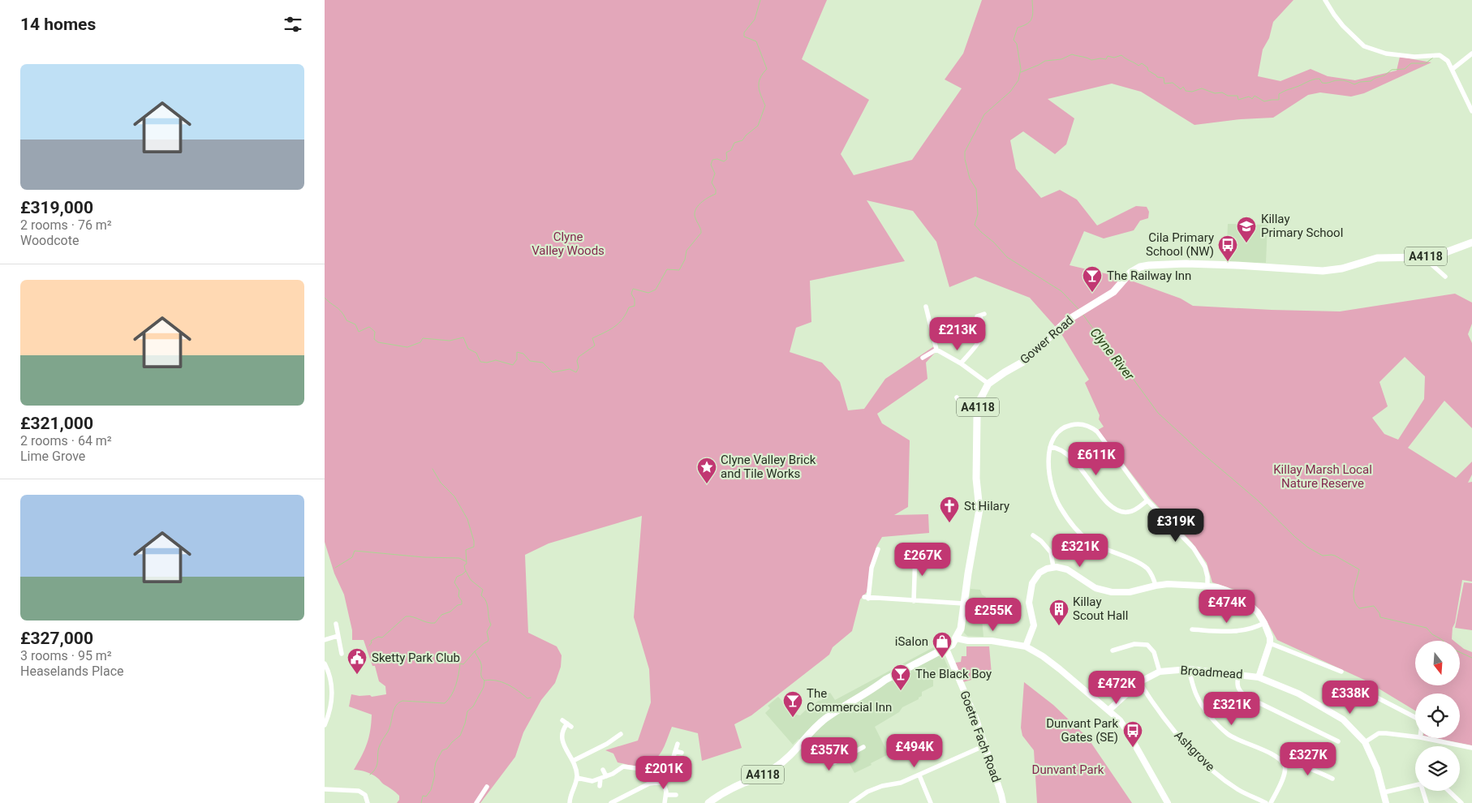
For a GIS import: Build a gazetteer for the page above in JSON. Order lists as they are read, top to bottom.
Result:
{
  "streets": {
    "main road": ["A4118", "Gower Road"],
    "street": ["Broadmead", "Goetre Fach Road", "Ashgrove"]
  },
  "crossings": [
    ["A4118", "Gower Road"],
    ["A4118", "Goetre Fach Road"],
    ["Broadmead", "Ashgrove"]
  ],
  "water": ["Clyne River"],
  "parks": ["Clyne Valley Woods", "Killay Marsh Local Nature Reserve", "Dunvant Park"],
  "places": {
    "school or university": ["Killay Primary School"],
    "bus stop": ["Cila Primary School (NW)", "Dunvant Park Gates (SE)"],
    "bar": ["The Railway Inn", "The Black Boy", "The Commercial Inn"],
    "place": ["Clyne Valley Brick and Tile Works"],
    "church": ["St Hilary"],
    "building": ["Killay Scout Hall"],
    "shop": ["iSalon"],
    "public building": ["Sketty Park Club"]
  },
  "north": "bottom",
  "page": {
    "heading": "14 homes",
    "list": [
      {
        "name": "£319,000",
        "note": "2 rooms · 76 m² · Woodcote"
      },
      {
        "name": "£321,000",
        "note": "2 rooms · 64 m² · Lime Grove"
      },
      {
        "name": "£327,000",
        "note": "3 rooms · 95 m² · Heaselands Place"
      }
    ],
    "price": [
      "£213K",
      "£611K",
      "£319K",
      "£321K",
      "£267K",
      "£474K",
      "£255K",
      "£472K",
      "£338K",
      "£321K",
      "£494K",
      "£357K",
      "£327K",
      "£201K"
    ]
  }
}
